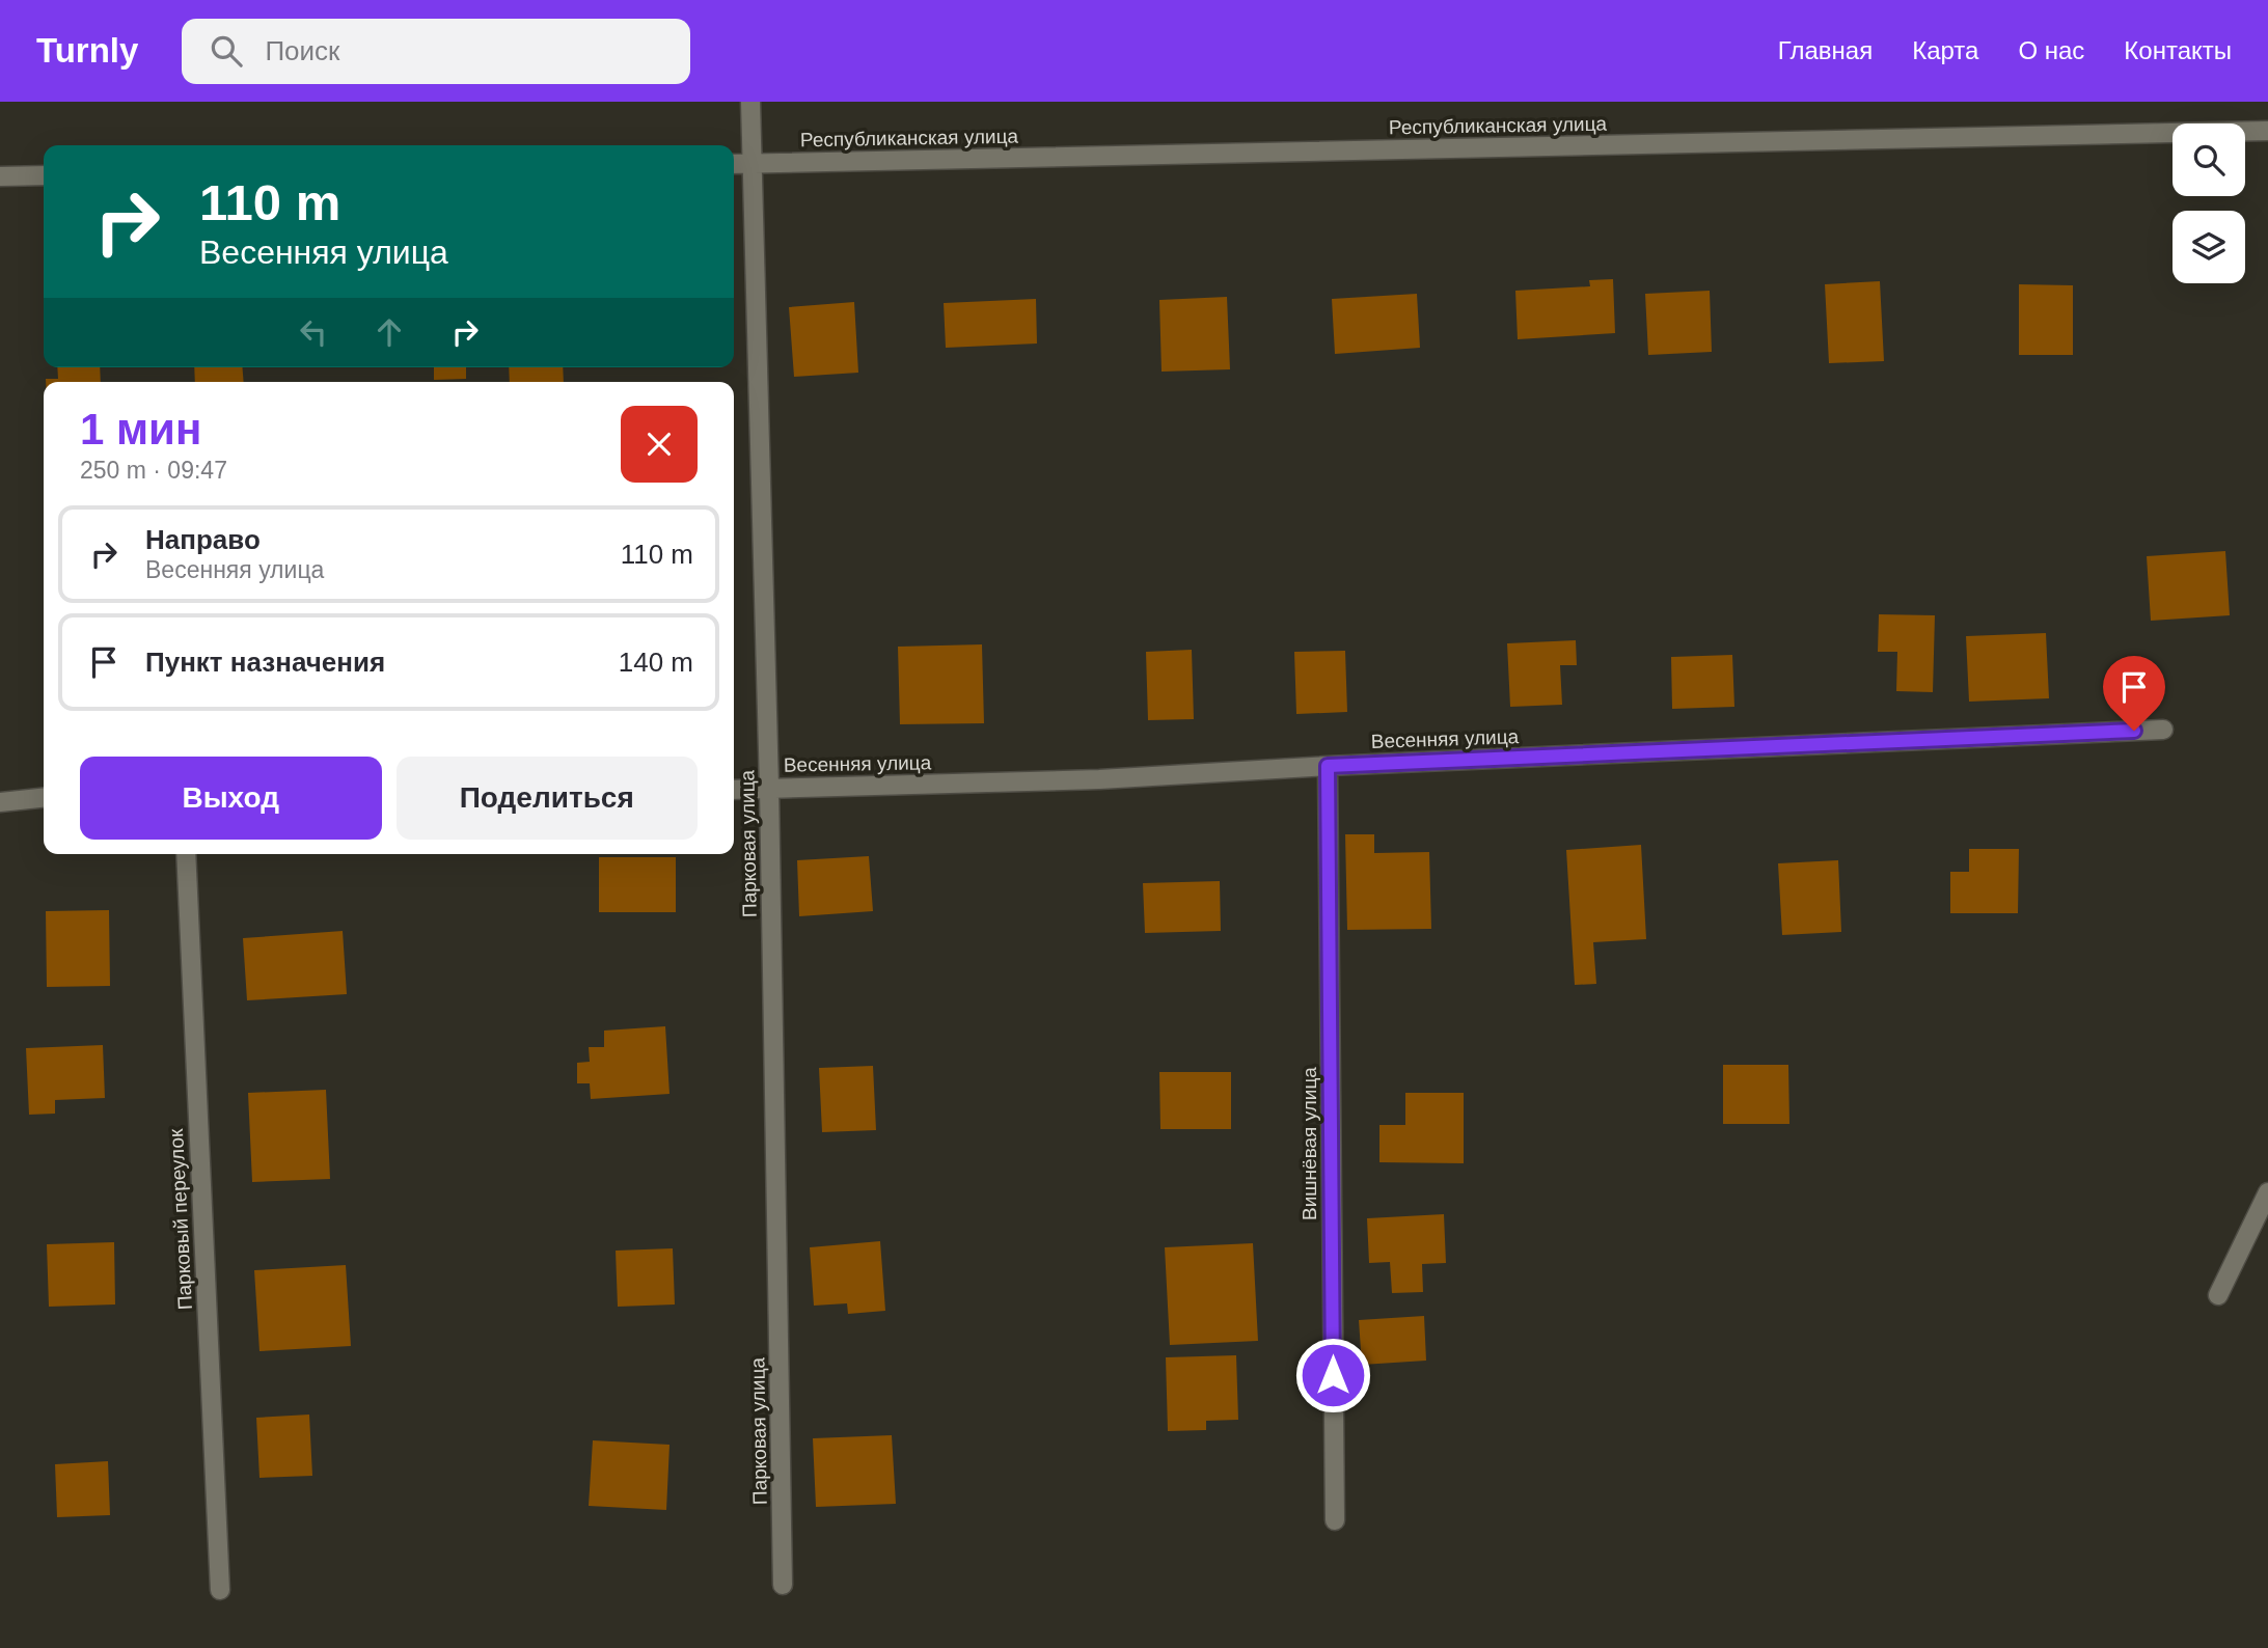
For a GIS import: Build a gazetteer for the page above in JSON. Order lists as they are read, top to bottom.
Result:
{
  "streets": {
    "street": [
      "Республиканская улица",
      "Весенняя улица",
      "Парковая улица",
      "Вишнёвая улица",
      "Парковый переулок"
    ]
  },
  "crossings": [
    ["Республиканская улица", "Парковая улица"],
    ["Весенняя улица", "Парковая улица"],
    ["Весенняя улица", "Вишнёвая улица"]
  ],
  "page": {
    "header": "Turnly",
    "search": "Поиск",
    "nav": [
      "Главная",
      "Карта",
      "О нас",
      "Контакты"
    ],
    "turn": ["110 m", "Весенняя улица"],
    "heading": ["1 мин", "250 m · 09:47"],
    "list": [
      {
        "name": "Направо",
        "note": "Весенняя улица",
        "value": "110 m"
      },
      {
        "name": "Пункт назначения",
        "value": "140 m"
      }
    ],
    "buttons": ["Выход", "Поделиться"]
  }
}
